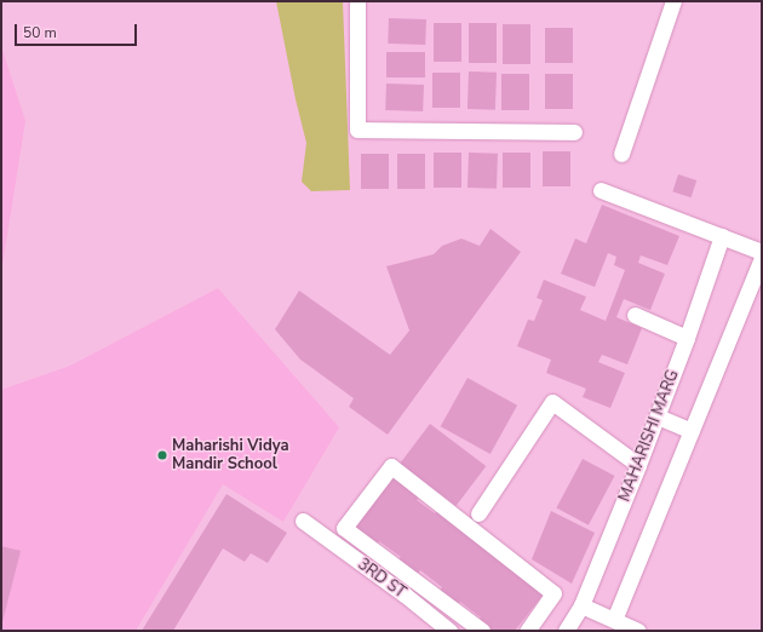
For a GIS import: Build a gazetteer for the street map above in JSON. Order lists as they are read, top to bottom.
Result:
{
  "streets": {
    "street": ["MAHARISHI MARG", "3RD ST"]
  },
  "places": ["Maharishi Vidya Mandir School"],
  "scale_bar": "50 m"
}
